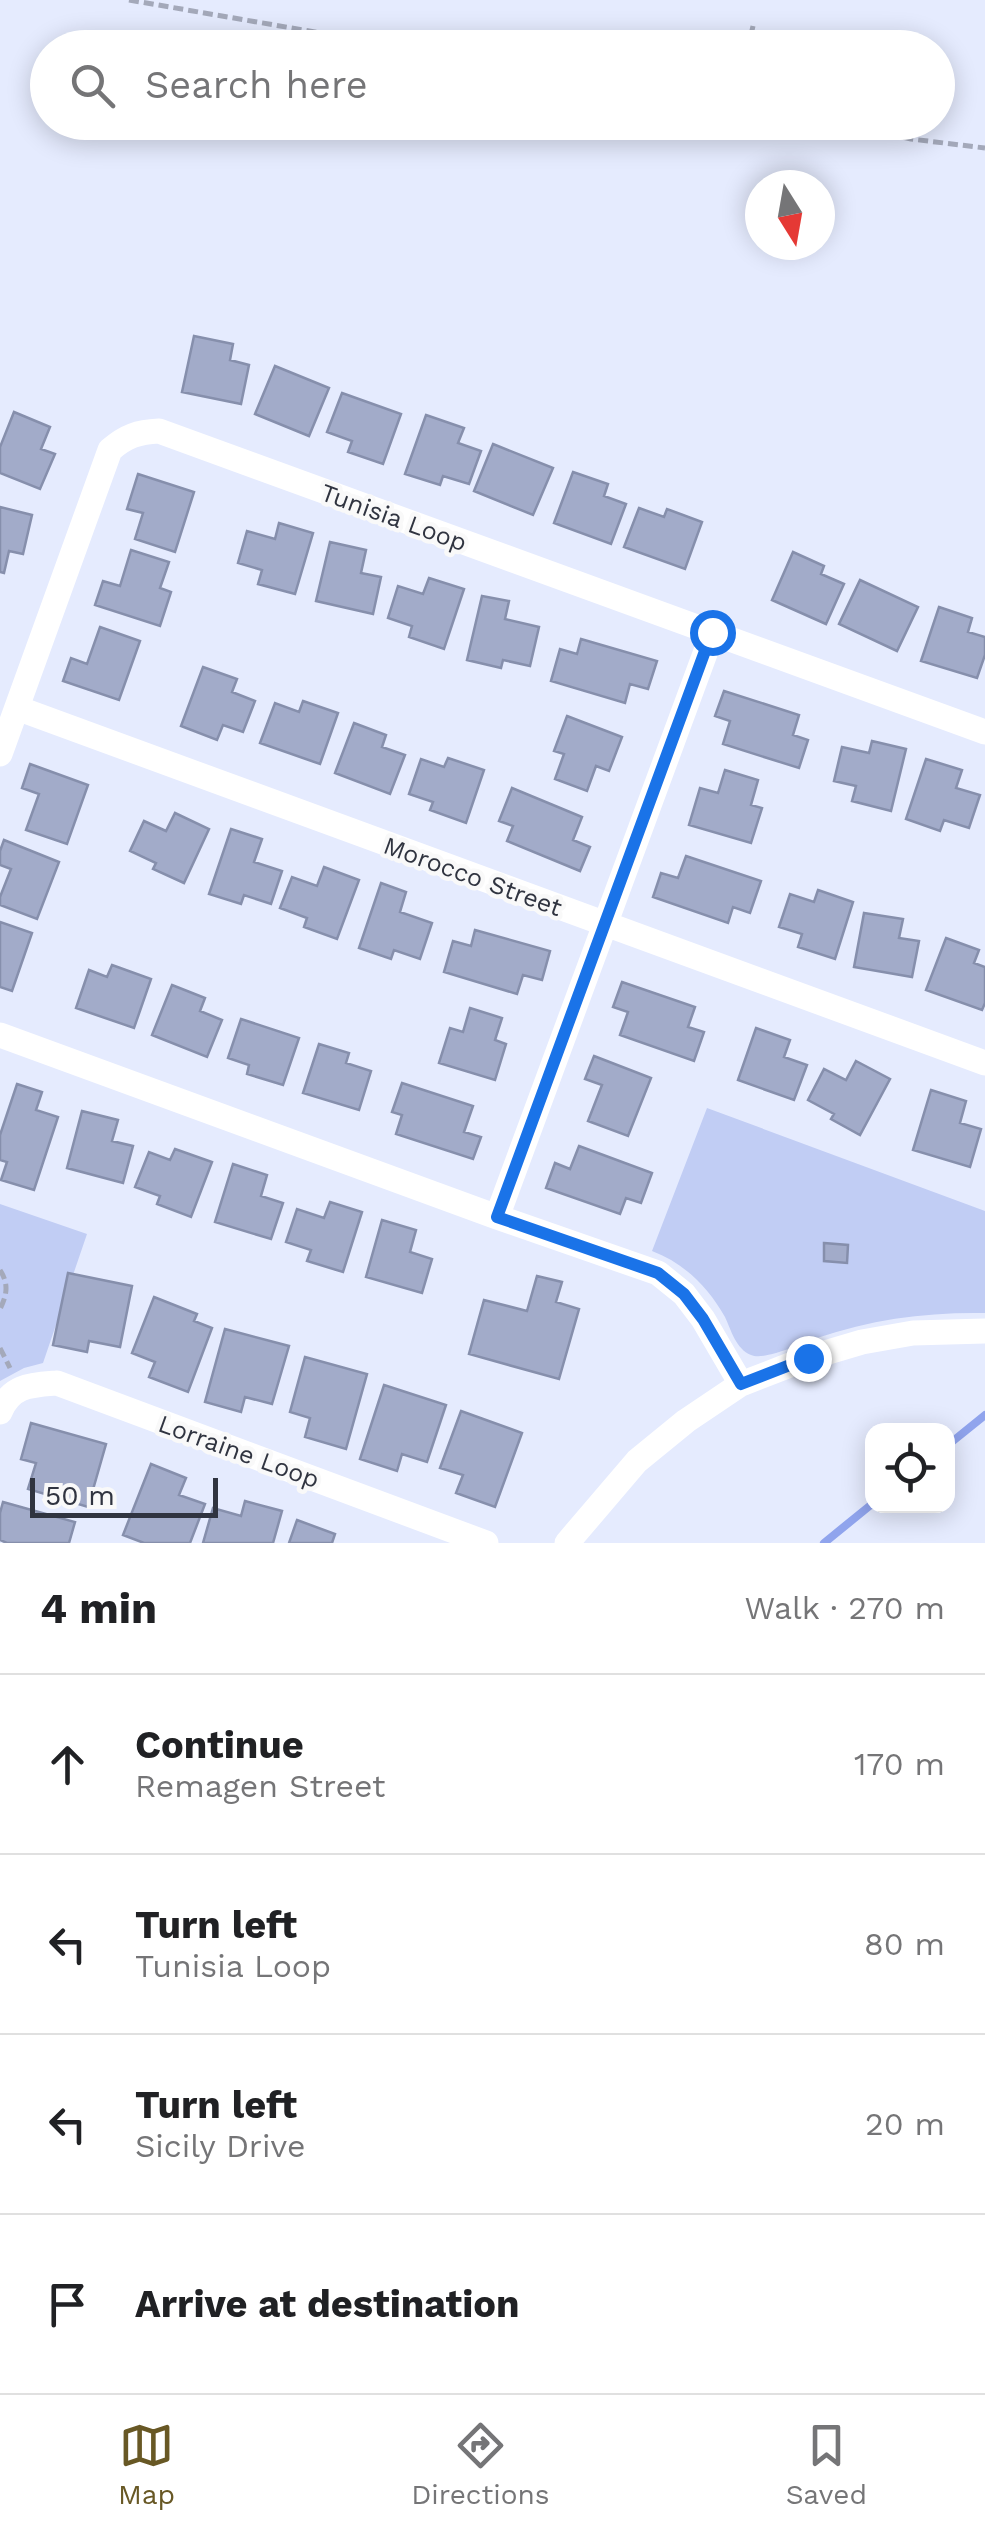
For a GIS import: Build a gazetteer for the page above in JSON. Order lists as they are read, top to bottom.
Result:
{
  "streets": {
    "street": ["Tunisia Loop", "Morocco Street", "Lorraine Loop"]
  },
  "crossings": [
    ["Tunisia Loop", "Morocco Street"]
  ],
  "scale_bar": "50 m",
  "north": "bottom",
  "page": {
    "search": "Search here",
    "scale": "50 m",
    "heading": ["4 min", "Walk · 270 m"],
    "list": [
      ["Continue", "Remagen Street", "170 m"],
      ["Turn left", "Tunisia Loop", "80 m"],
      ["Turn left", "Sicily Drive", "20 m"],
      "Arrive at destination"
    ],
    "nav": ["Map", "Directions", "Saved"]
  }
}
